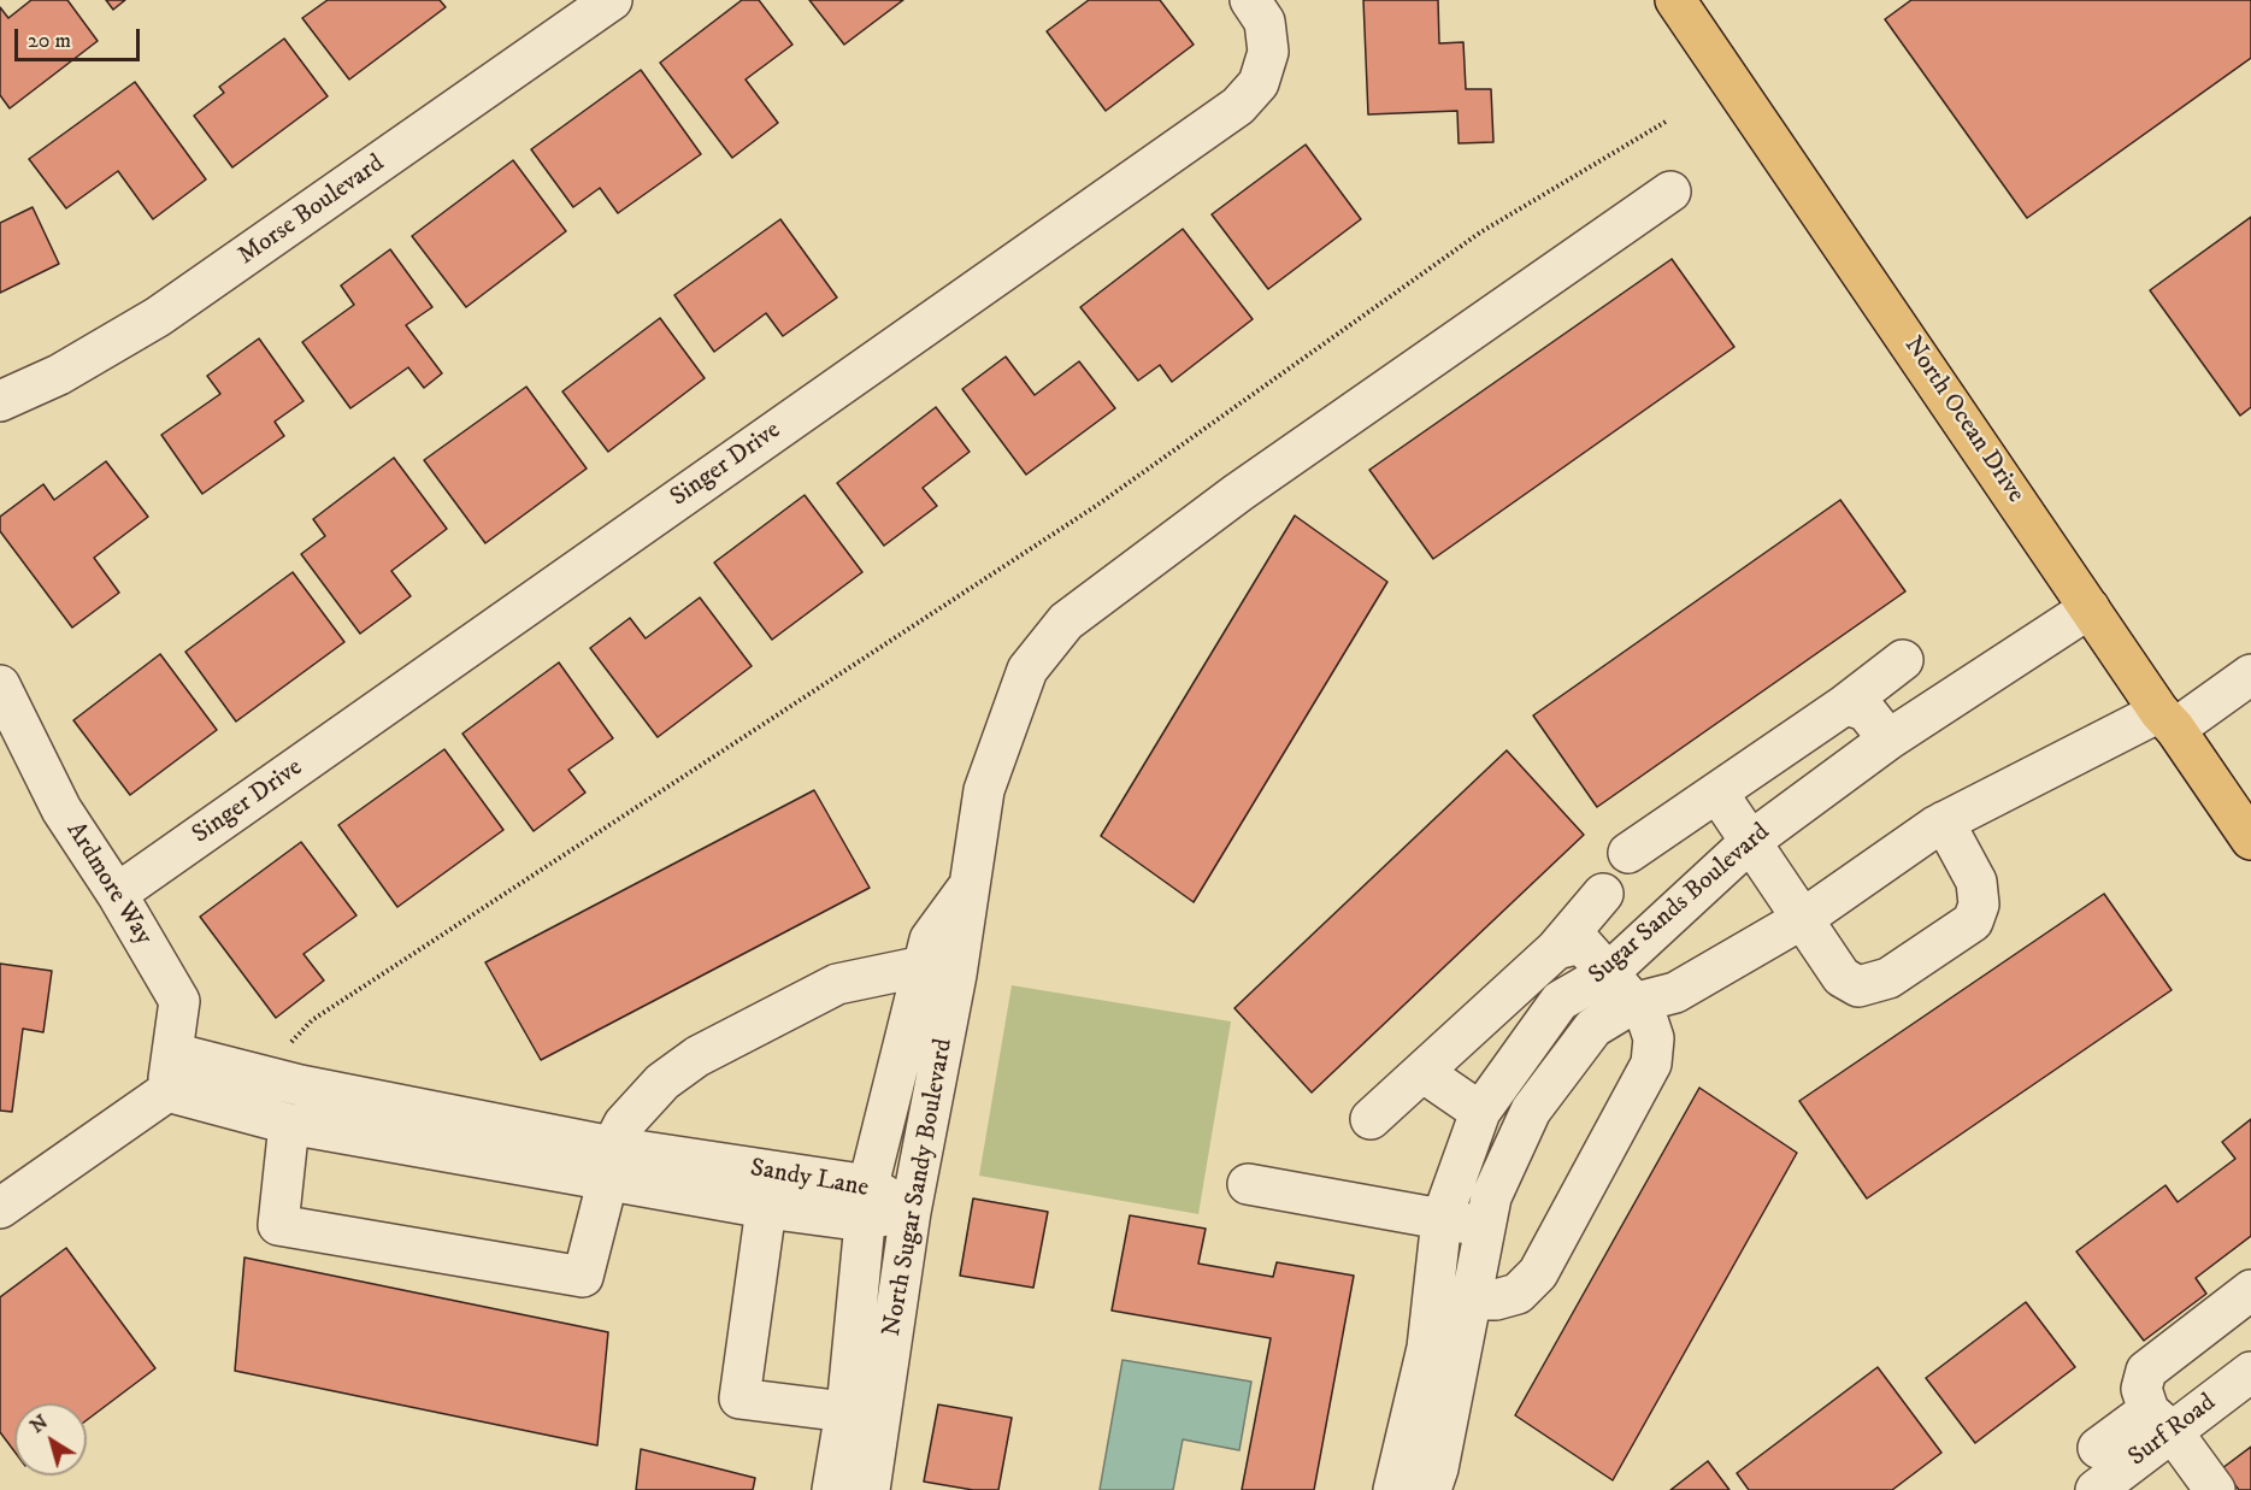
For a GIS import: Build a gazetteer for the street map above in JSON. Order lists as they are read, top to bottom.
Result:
{
  "streets": {
    "main road": ["North Ocean Drive"],
    "street": [
      "Morse Boulevard",
      "Singer Drive",
      "Ardmore Way",
      "Sugar Sands Boulevard",
      "Sandy Lane",
      "North Sugar Sandy Boulevard",
      "Surf Road"
    ]
  },
  "crossings": [
    ["North Ocean Drive", "Sugar Sands Boulevard"],
    ["Singer Drive", "Ardmore Way"],
    ["Ardmore Way", "Sandy Lane"],
    ["Sandy Lane", "North Sugar Sandy Boulevard"]
  ],
  "scale_bar": "20 m",
  "north": "top left"
}
